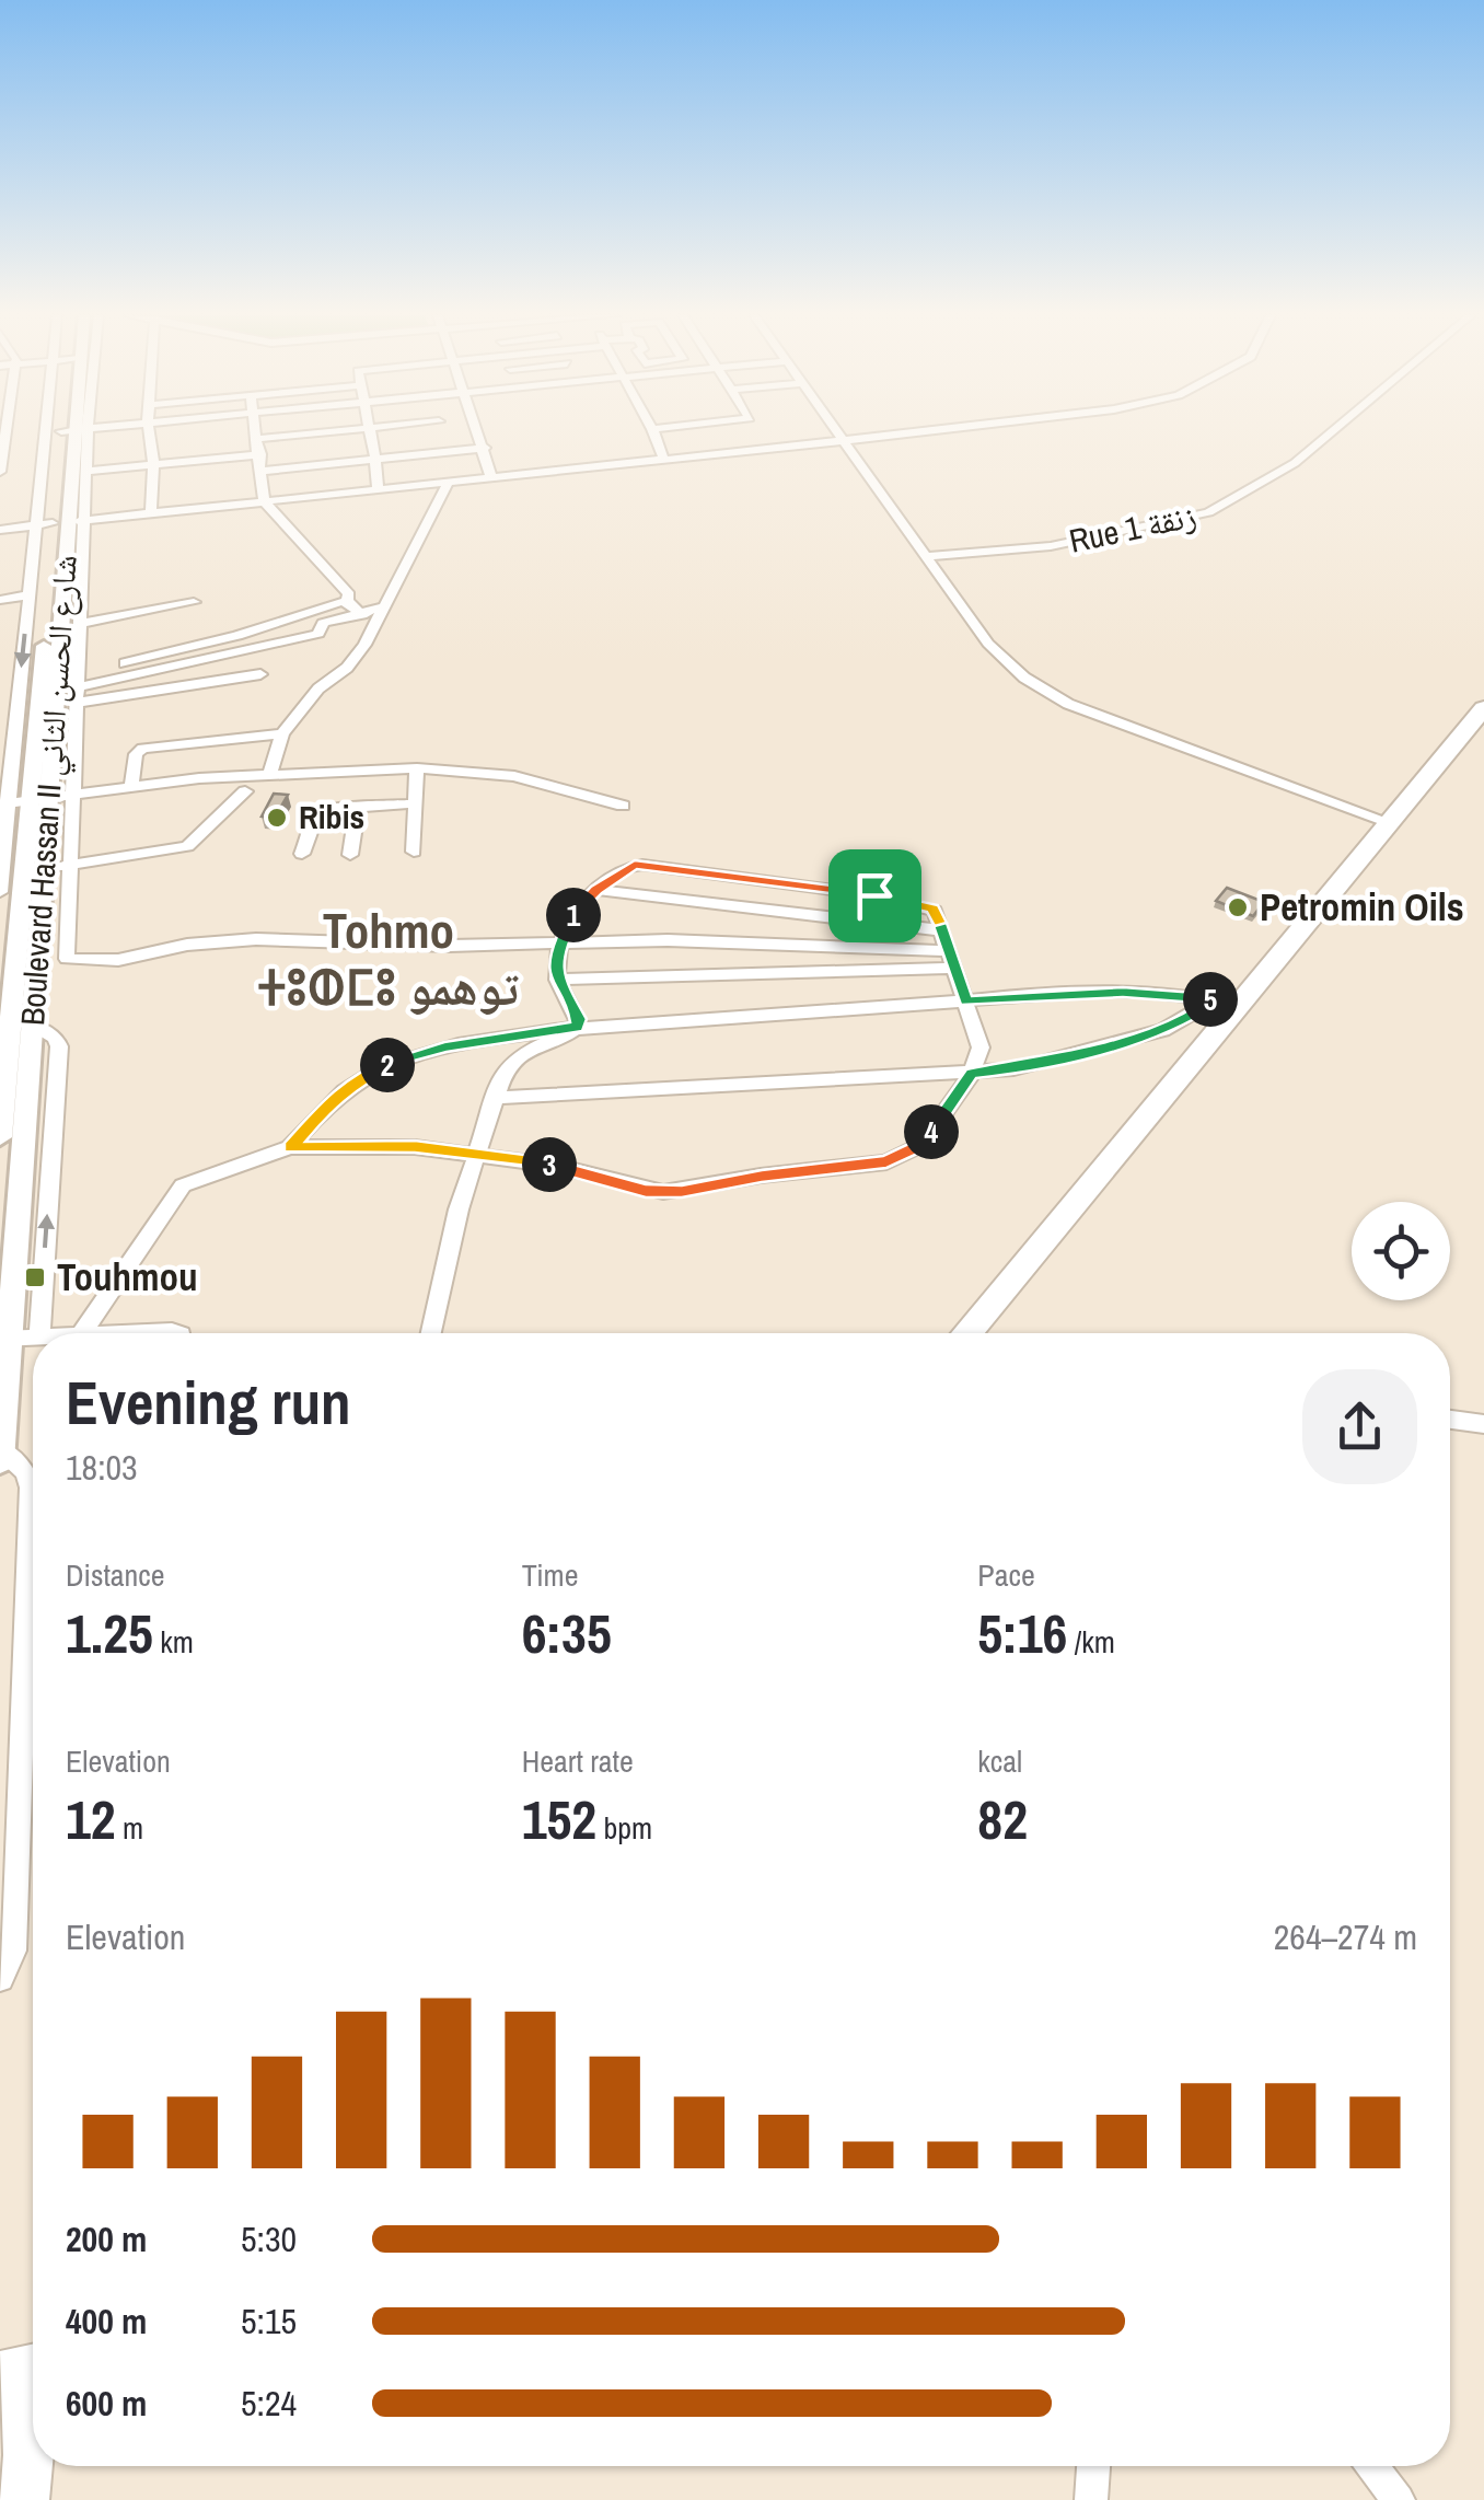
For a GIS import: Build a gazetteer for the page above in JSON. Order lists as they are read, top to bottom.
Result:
{
  "streets": {
    "main road": ["Boulevard Hassan II شارع الحسن الثاني"],
    "street": ["Rue 1 زنقة"]
  },
  "districts": ["Tohmo ⵜⵓⵀⵎⵓ توهمو"],
  "places": {
    "other": ["Ribis", "Petromin Oils"],
    "transit": ["Touhmou"]
  },
  "page": {
    "pins": [
      "1",
      "5",
      "2",
      "4",
      "3"
    ],
    "heading": ["Evening run", "18:03"],
    "stats": [
      ["Distance", "1.25 km"],
      ["Time", "6:35"],
      ["Pace", "5:16 /km"],
      ["Elevation", "12 m"],
      ["Heart rate", "152 bpm"],
      ["kcal", "82"]
    ],
    "chart": ["Elevation", "264–274 m"],
    "list": [
      {
        "name": "200 m",
        "note": "5:30"
      },
      {
        "name": "400 m",
        "note": "5:15"
      },
      {
        "name": "600 m",
        "note": "5:24"
      }
    ]
  }
}
